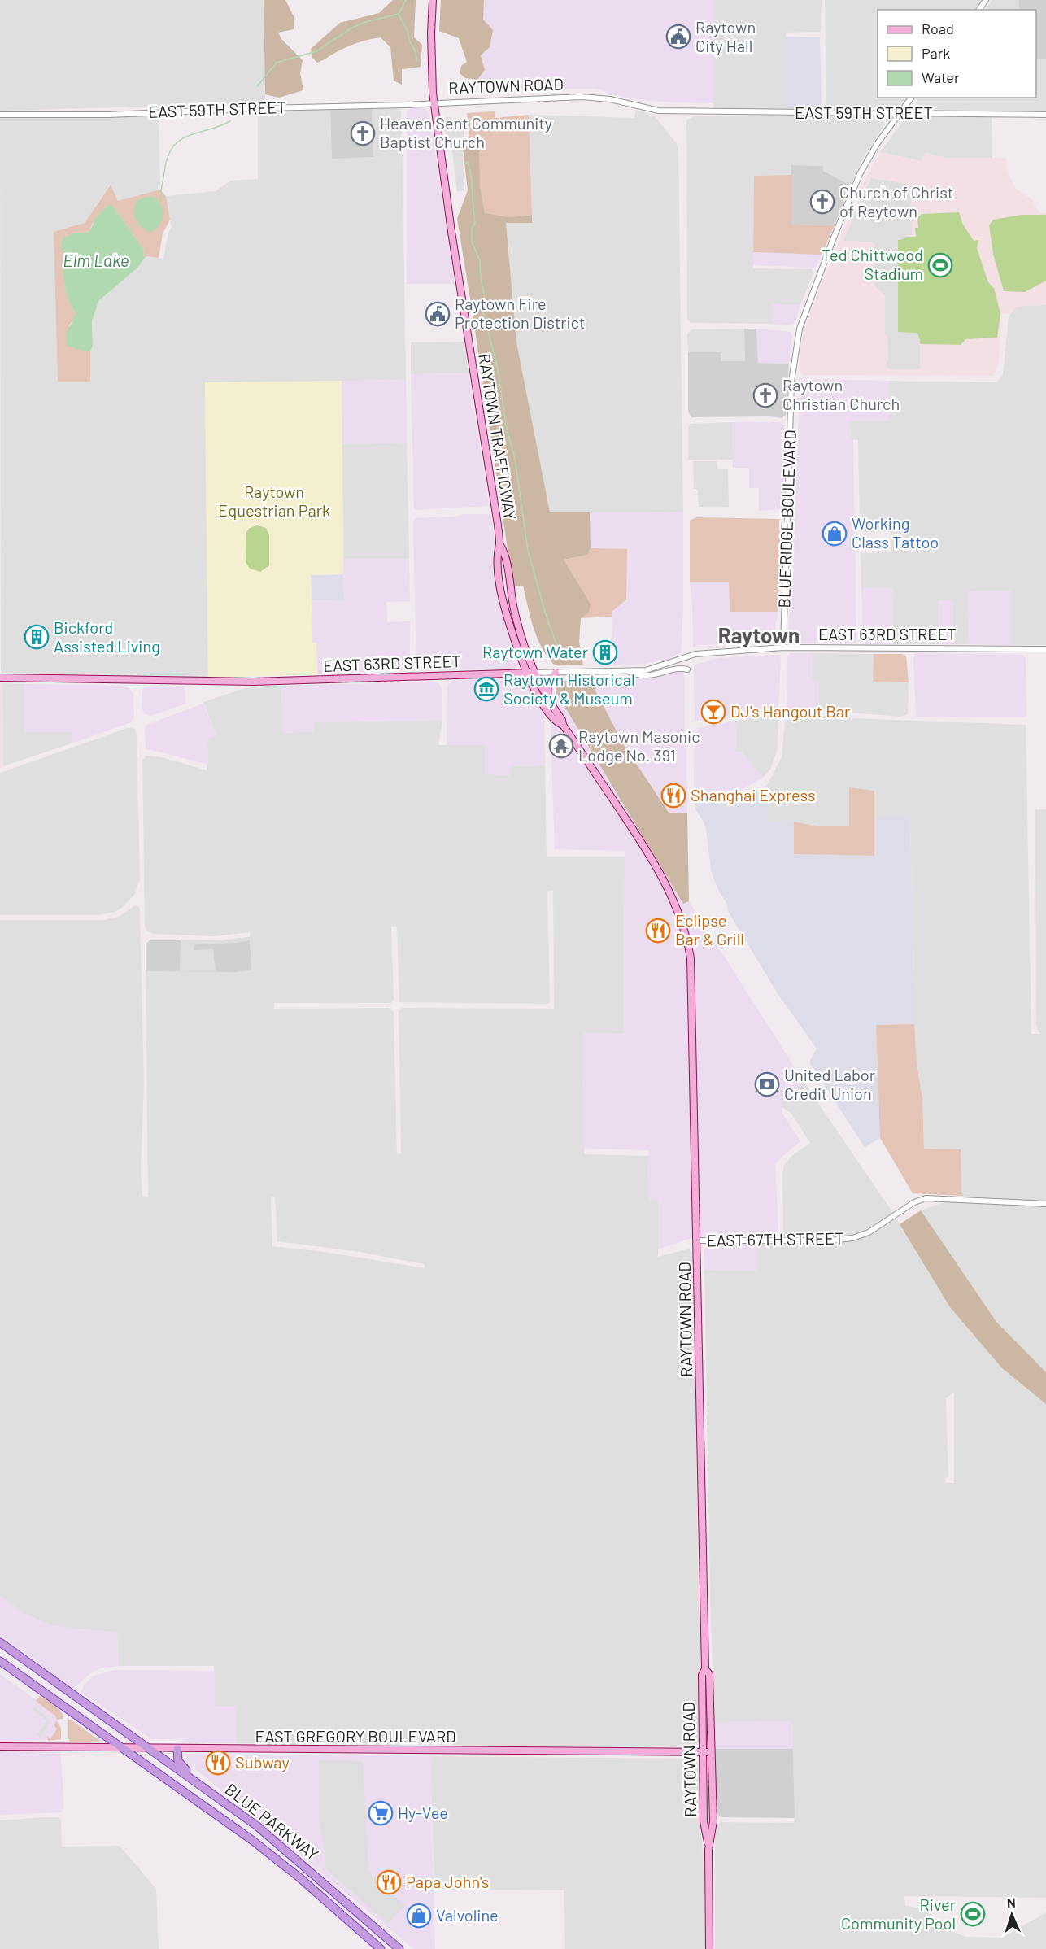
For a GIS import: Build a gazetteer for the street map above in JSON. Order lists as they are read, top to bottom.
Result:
{
  "streets": {
    "highway": ["BLUE PARKWAY"],
    "main road": [
      "RAYTOWN ROAD",
      "RAYTOWN TRAFFICWAY",
      "EAST 63RD STREET",
      "EAST GREGORY BOULEVARD"
    ],
    "street": ["EAST 59TH STREET", "BLUE RIDGE BOULEVARD", "EAST 67TH STREET"]
  },
  "crossings": [
    ["RAYTOWN ROAD", "EAST 59TH STREET"],
    ["RAYTOWN ROAD", "RAYTOWN TRAFFICWAY"],
    ["RAYTOWN ROAD", "EAST 67TH STREET"],
    ["RAYTOWN ROAD", "EAST GREGORY BOULEVARD"],
    ["EAST 59TH STREET", "RAYTOWN TRAFFICWAY"],
    ["EAST 59TH STREET", "BLUE RIDGE BOULEVARD"],
    ["RAYTOWN TRAFFICWAY", "EAST 63RD STREET"],
    ["BLUE RIDGE BOULEVARD", "EAST 63RD STREET"],
    ["EAST GREGORY BOULEVARD", "BLUE PARKWAY"]
  ],
  "districts": ["Raytown"],
  "water": ["Elm Lake"],
  "parks": ["Raytown Equestrian Park"],
  "places": {
    "public building": ["Raytown City Hall", "Raytown Fire Protection District"],
    "church": ["Heaven Sent Community Baptist Church", "Church of Christ of Raytown", "Raytown Christian Church"],
    "sports": ["Ted Chittwood Stadium", "River Community Pool"],
    "shop": ["Working Class Tattoo", "Valvoline"],
    "building": ["Bickford Assisted Living", "Raytown Water"],
    "museum": ["Raytown Historical Society & Museum"],
    "bar": ["DJ's Hangout Bar"],
    "temple": ["Raytown Masonic Lodge No. 391"],
    "restaurant": [
      "Shanghai Express",
      "Eclipse Bar & Grill",
      "Subway",
      "Papa John's"
    ],
    "bank": ["United Labor Credit Union"],
    "supermarket": ["Hy-Vee"]
  },
  "legend": ["Road", "Park", "Water"],
  "north": "top"
}
